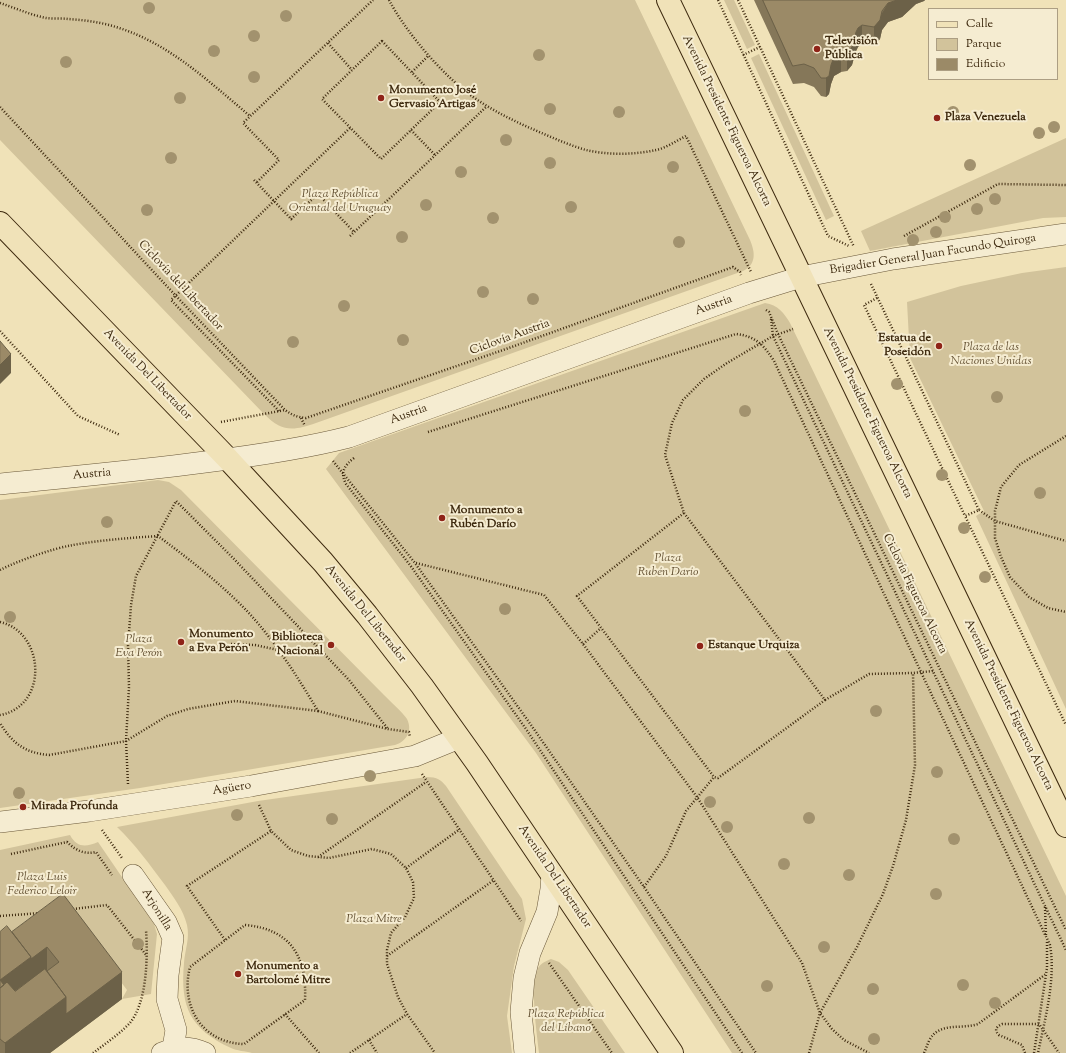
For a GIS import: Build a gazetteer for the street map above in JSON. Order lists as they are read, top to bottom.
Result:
{
  "streets": {
    "main road": ["Avenida Presidente Figueroa Alcorta", "Avenida Del Libertador"],
    "street": [
      "Brigadier General Juan Facundo Quiroga",
      "Austria",
      "Agüero",
      "Arjonilla"
    ],
    "path": ["Ciclovía del Libertador", "Ciclovía Austria", "Ciclovía Figueroa Alcorta"]
  },
  "crossings": [
    ["Avenida Presidente Figueroa Alcorta", "Brigadier General Juan Facundo Quiroga"],
    ["Avenida Presidente Figueroa Alcorta", "Austria"],
    ["Brigadier General Juan Facundo Quiroga", "Austria"],
    ["Austria", "Ciclovía Austria"],
    ["Austria", "Avenida Del Libertador"],
    ["Avenida Del Libertador", "Agüero"]
  ],
  "parks": [
    "Plaza República Oriental del Uruguay",
    "Plaza de las Naciones Unidas",
    "Plaza Rubén Darío",
    "Plaza Eva Perón",
    "Plaza Luis Federico Leloir",
    "Plaza Mitre",
    "Plaza República del Líbano"
  ],
  "places": [
    "Televisión Pública",
    "Monumento José Gervasio Artigas",
    "Plaza Venezuela",
    "Estatua de Poseidón",
    "Monumento a Rubén Darío",
    "Monumento a Eva Perón",
    "Biblioteca Nacional",
    "Estanque Urquiza",
    "Mirada Profunda",
    "Monumento a Bartolomé Mitre"
  ],
  "legend": ["Calle", "Parque", "Edificio"]
}
